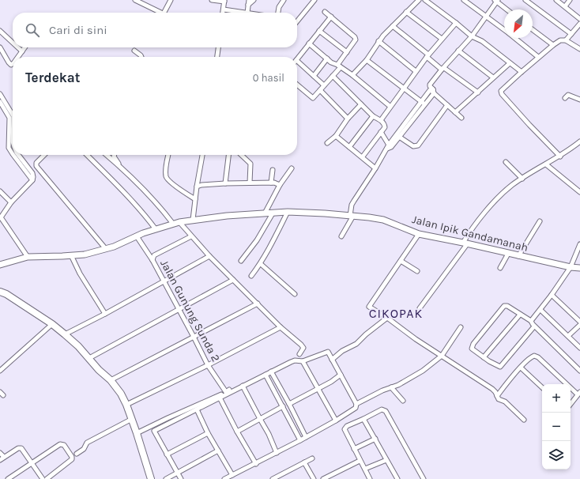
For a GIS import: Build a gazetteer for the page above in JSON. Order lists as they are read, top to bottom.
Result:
{
  "streets": {
    "street": ["Jalan Ipik Gandamanah", "Jalan Gunung Sunda 2"]
  },
  "districts": ["CIKOPAK"],
  "north": "bottom left",
  "page": {
    "search": "Cari di sini",
    "heading": ["Terdekat", "0 hasil"],
    "map_buttons": ["+", "−"]
  }
}
